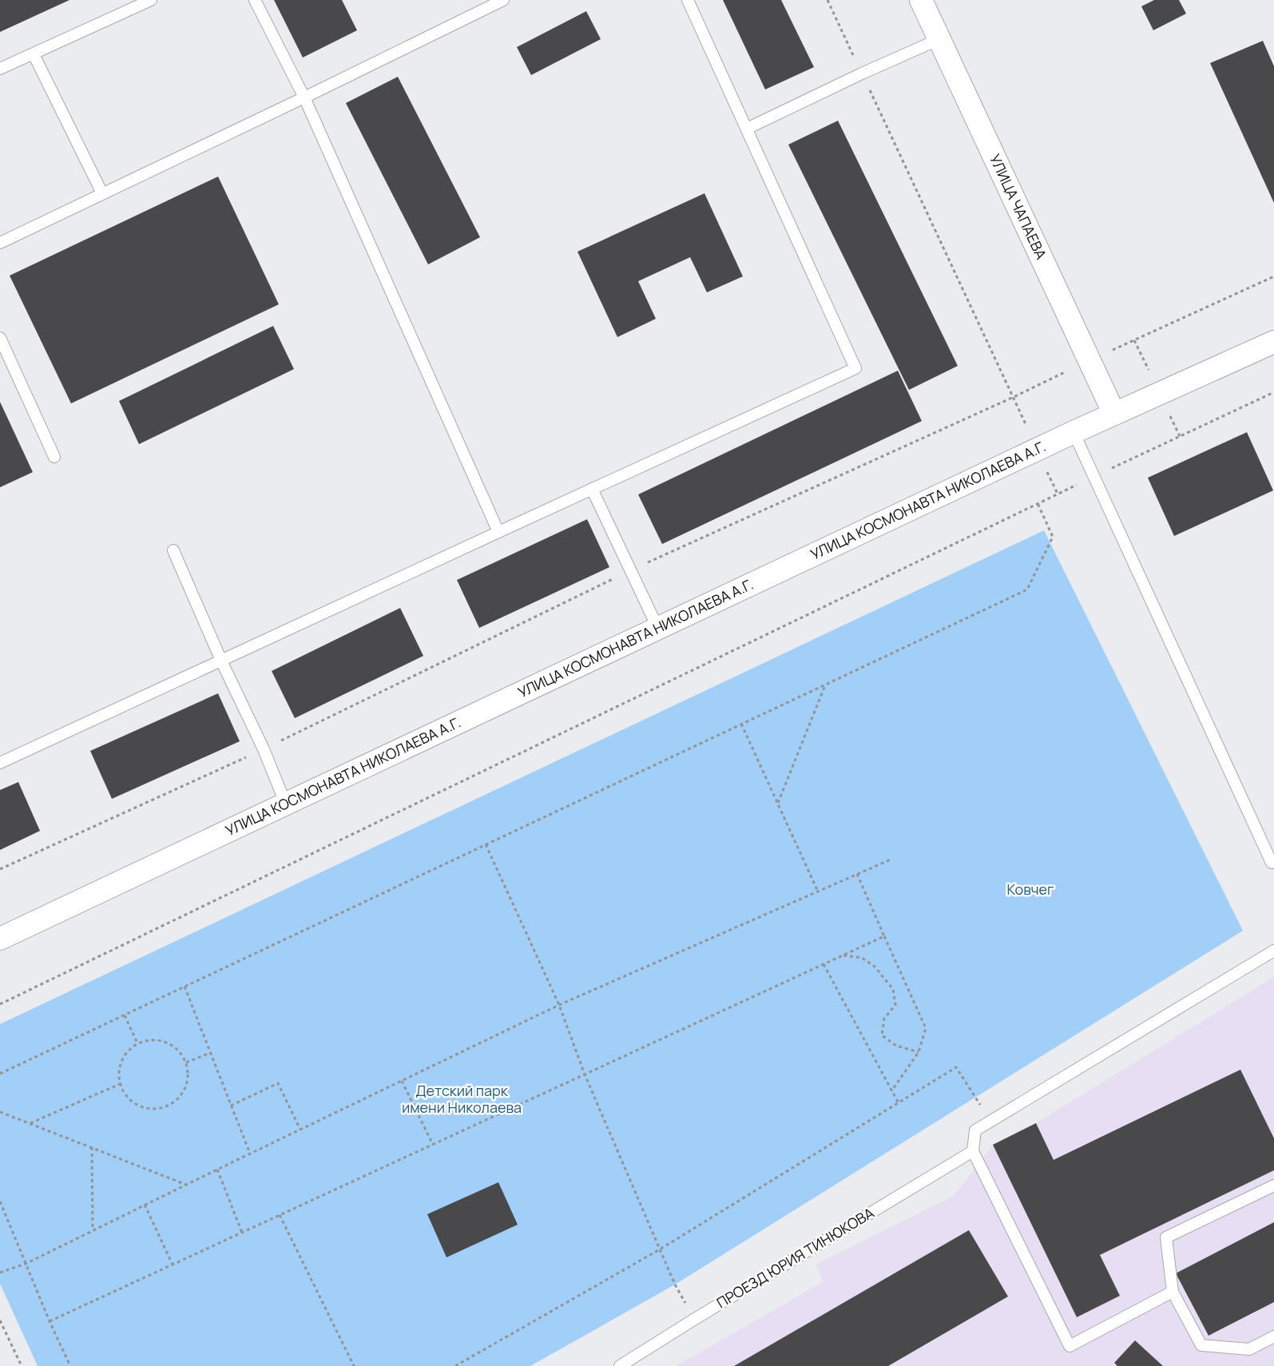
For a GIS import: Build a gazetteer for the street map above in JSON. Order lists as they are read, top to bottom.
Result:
{
  "streets": {
    "street": ["УЛИЦА ЧАПАЕВА", "УЛИЦА КОСМОНАВТА НИКОЛАЕВА А.Г."],
    "lane": ["ПРОЕЗД ЮРИЯ ТИНЮКОВА"]
  },
  "crossings": [
    ["УЛИЦА ЧАПАЕВА", "УЛИЦА КОСМОНАВТА НИКОЛАЕВА А.Г."]
  ],
  "parks": ["Ковчег", "Детский парк имени Николаева"]
}
